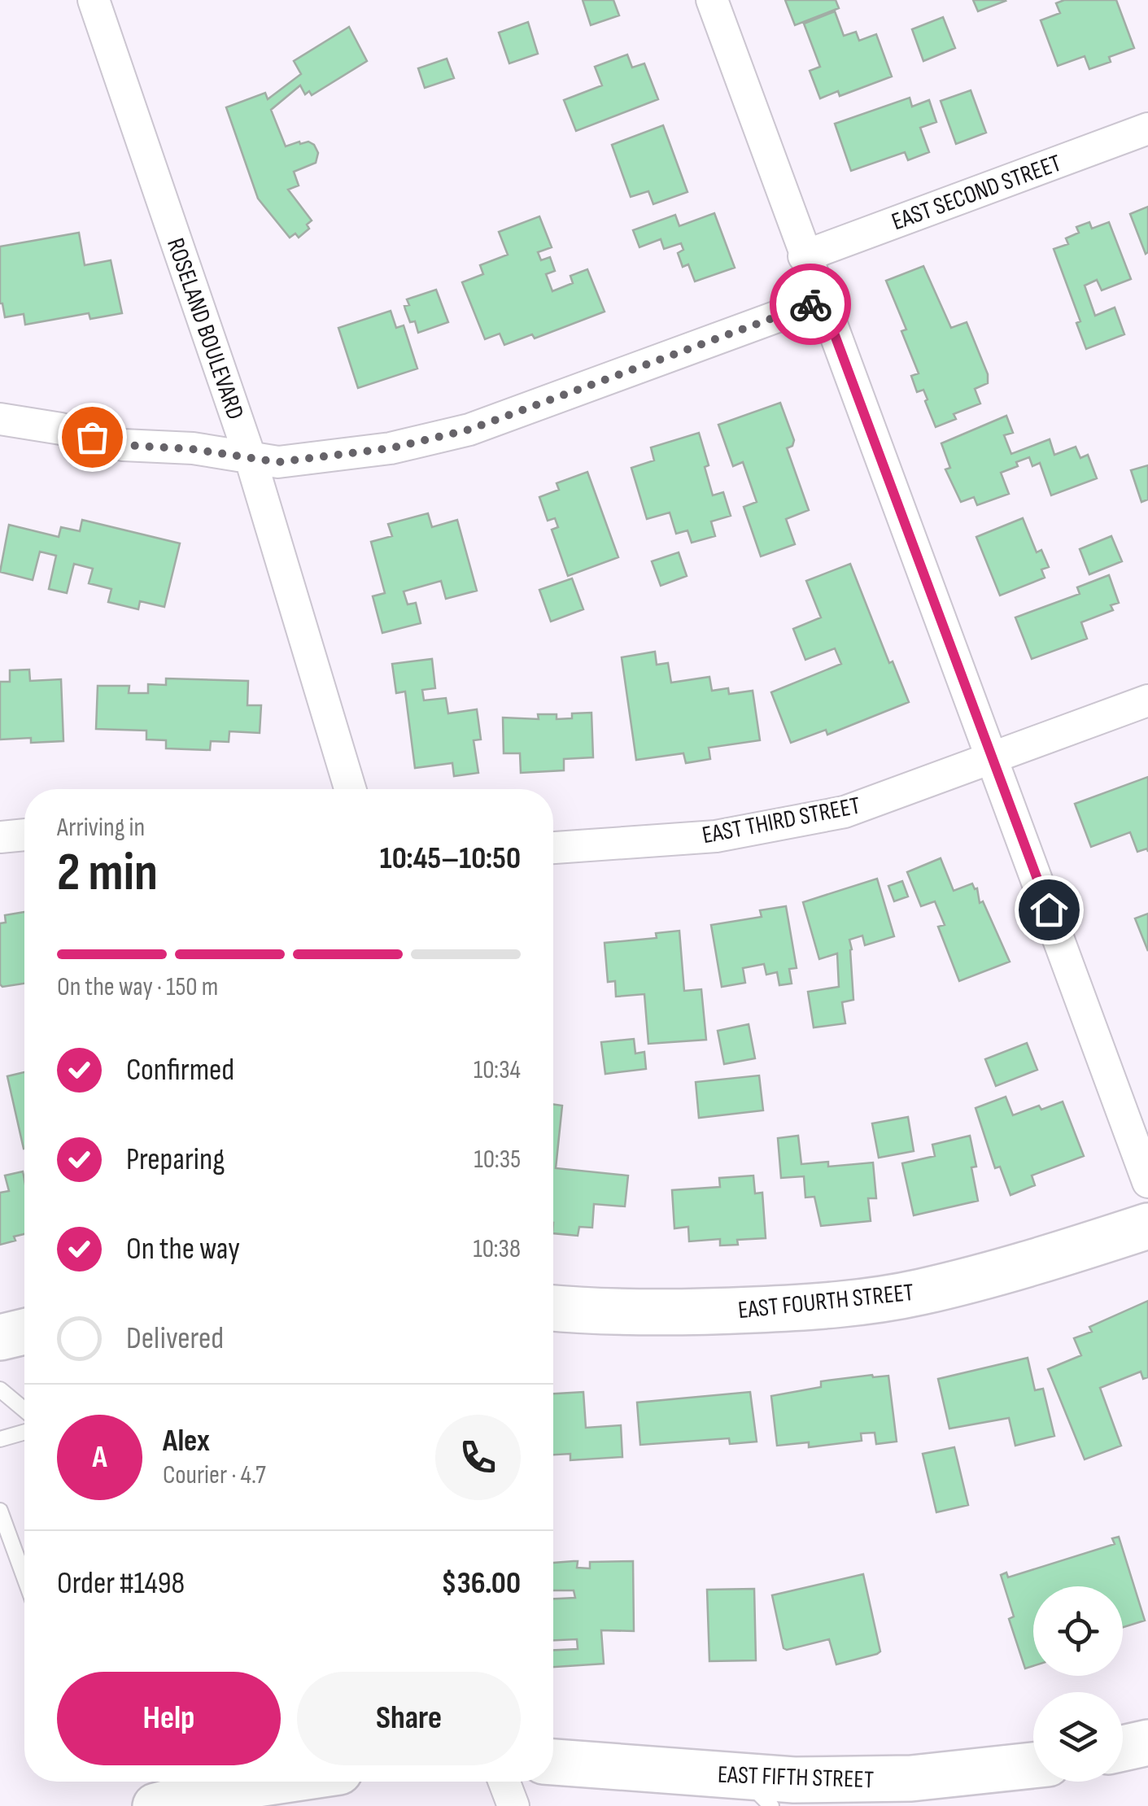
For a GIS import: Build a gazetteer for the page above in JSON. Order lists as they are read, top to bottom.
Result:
{
  "streets": {
    "main road": ["EAST FOURTH STREET", "EAST FIFTH STREET"],
    "street": ["EAST SECOND STREET", "ROSELAND BOULEVARD", "EAST THIRD STREET"]
  },
  "page": {
    "heading": ["2 min", "Arriving in", "10:45–10:50"],
    "panel": [
      "Alex",
      "Courier · 4.7",
      "Order #1498",
      "$36.00"
    ],
    "bar": "On the way · 150 m",
    "list": [
      ["Confirmed", "10:34"],
      ["Preparing", "10:35"],
      ["On the way", "10:38"],
      "Delivered"
    ],
    "round": "A",
    "buttons": ["Help", "Share"]
  }
}
